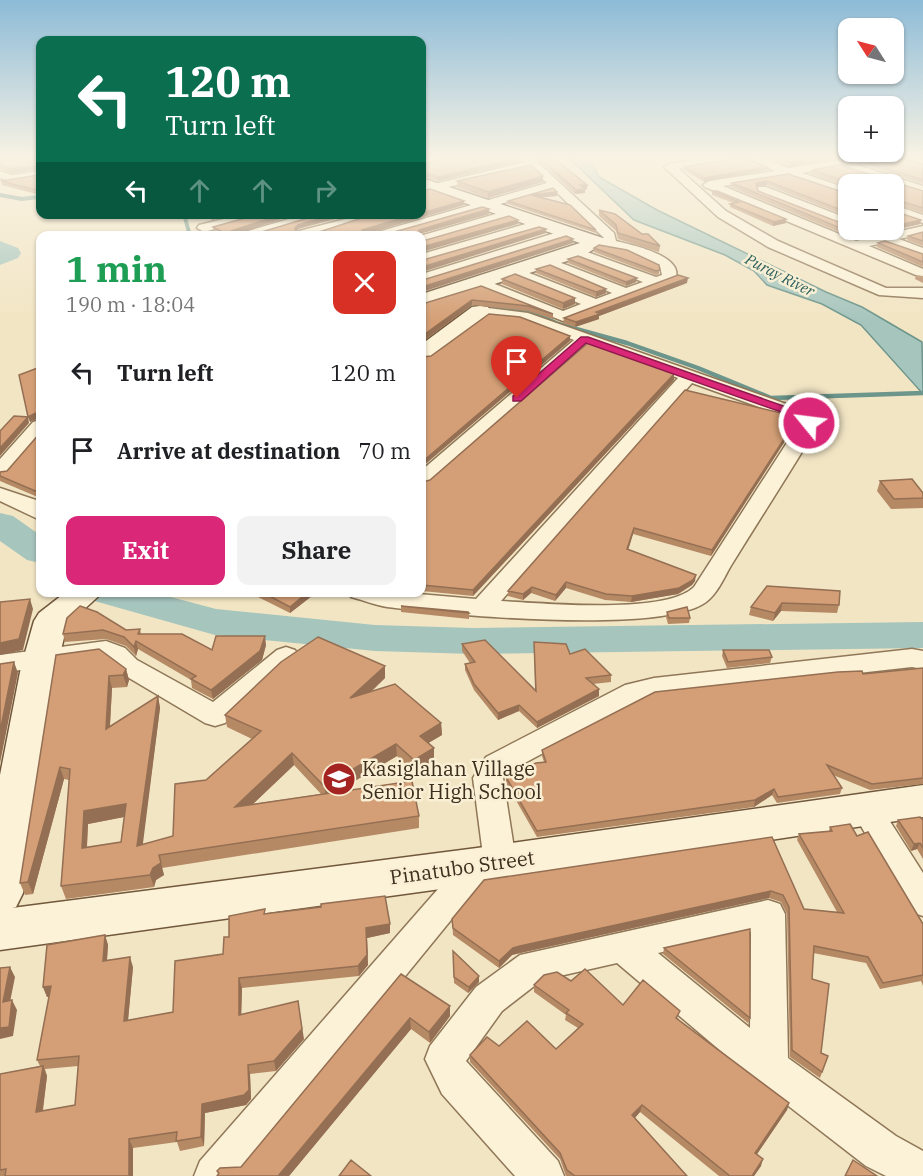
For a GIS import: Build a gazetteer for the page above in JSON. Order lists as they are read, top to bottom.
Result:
{
  "streets": {
    "street": ["Pinatubo Street"]
  },
  "water": ["Puray River"],
  "places": {
    "school or university": ["Kasiglahan Village Senior High School"]
  },
  "north": "top left",
  "page": {
    "map_buttons": ["+", "−"],
    "turn": ["120 m", "Turn left"],
    "heading": ["1 min", "190 m · 18:04"],
    "list": [
      {
        "name": "Turn left",
        "value": "120 m"
      },
      {
        "name": "Arrive at destination",
        "value": "70 m"
      }
    ],
    "buttons": ["Exit", "Share"]
  }
}
